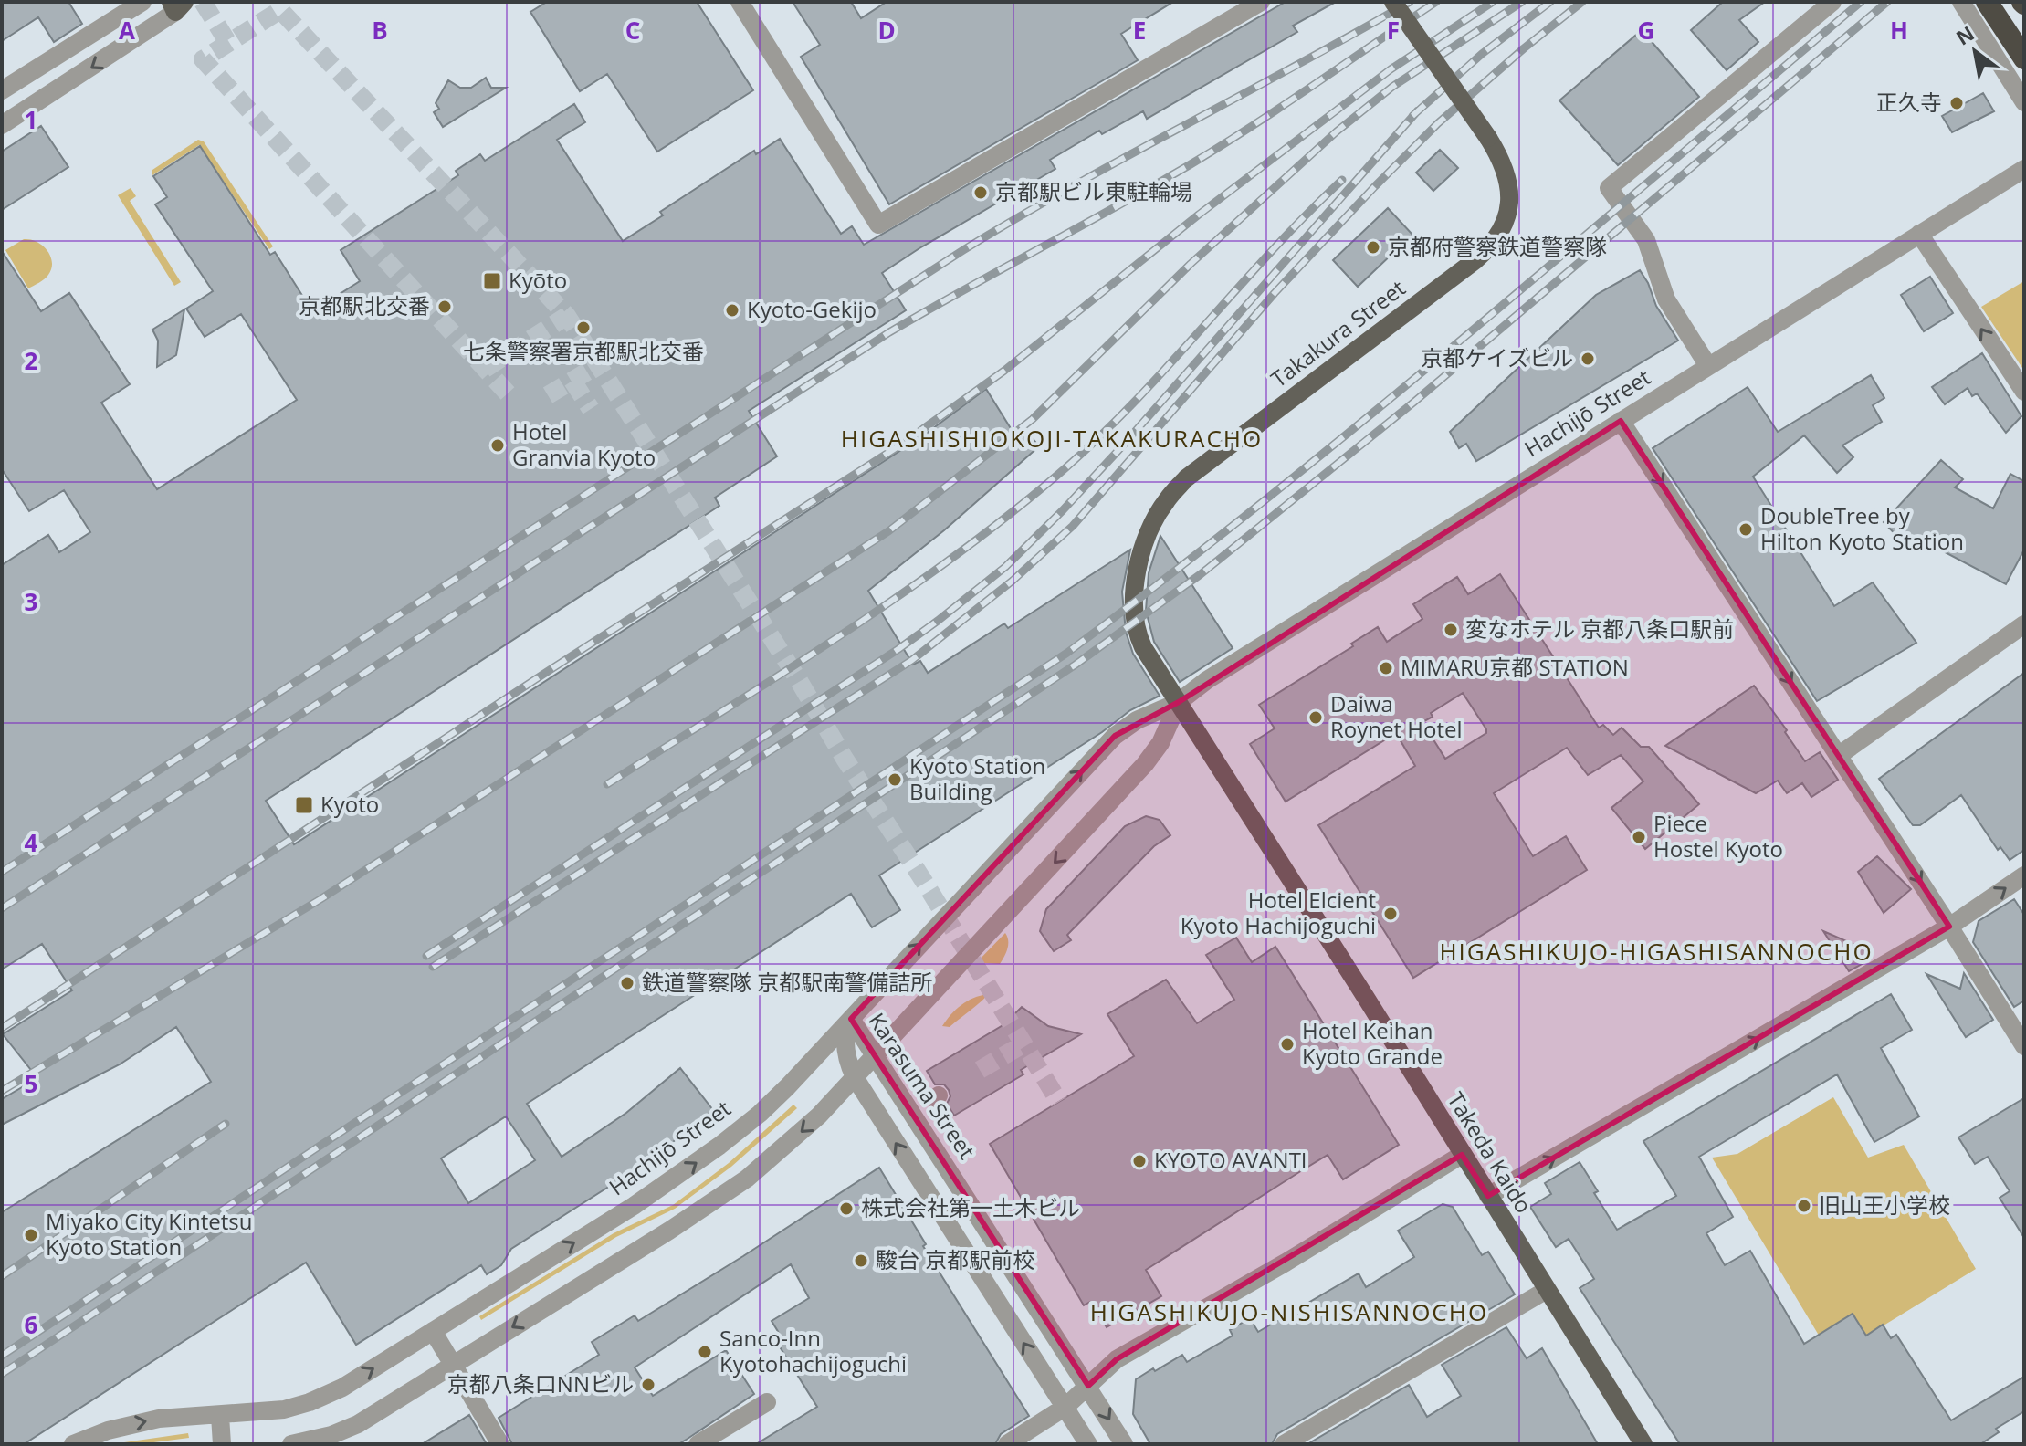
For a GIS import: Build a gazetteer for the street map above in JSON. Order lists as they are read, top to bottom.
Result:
{
  "streets": {
    "main road": ["Takakura Street", "Takeda Kaido"],
    "street": ["Hachijō Street", "Karasuma Street"]
  },
  "crossings": [
    ["Takakura Street", "Hachijō Street"],
    ["Takakura Street", "Takeda Kaido"],
    ["Hachijō Street", "Karasuma Street"],
    ["Hachijō Street", "Takeda Kaido"]
  ],
  "districts": ["HIGASHISHIOKOJI-TAKAKURACHO", "HIGASHIKUJO-HIGASHISANNOCHO", "HIGASHIKUJO-NISHISANNOCHO"],
  "places": {
    "other": [
      "正久寺",
      "京都駅ビル東駐輪場",
      "京都府警察鉄道警察隊",
      "京都駅北交番",
      "Kyoto-Gekijo",
      "七条警察署京都駅北交番",
      "京都ケイズビル",
      "Hotel Granvia Kyoto",
      "DoubleTree by Hilton Kyoto Station",
      "変なホテル 京都八条口駅前",
      "MIMARU京都 STATION",
      "Daiwa Roynet Hotel",
      "Kyoto Station Building",
      "Piece Hostel Kyoto",
      "Hotel Elcient Kyoto Hachijoguchi",
      "鉄道警察隊 京都駅南警備詰所",
      "Hotel Keihan Kyoto Grande",
      "KYOTO AVANTI",
      "旧山王小学校",
      "株式会社第一土木ビル",
      "Miyako City Kintetsu Kyoto Station",
      "駿台 京都駅前校",
      "Sanco-Inn Kyotohachijoguchi",
      "京都八条口NNビル"
    ],
    "transit": ["Kyōto", "Kyoto"]
  },
  "north": "top left",
  "grid": {
    "columns": [
      "A",
      "B",
      "C",
      "D",
      "E",
      "F",
      "G",
      "H"
    ],
    "rows": [
      "1",
      "2",
      "3",
      "4",
      "5",
      "6"
    ]
  }
}
